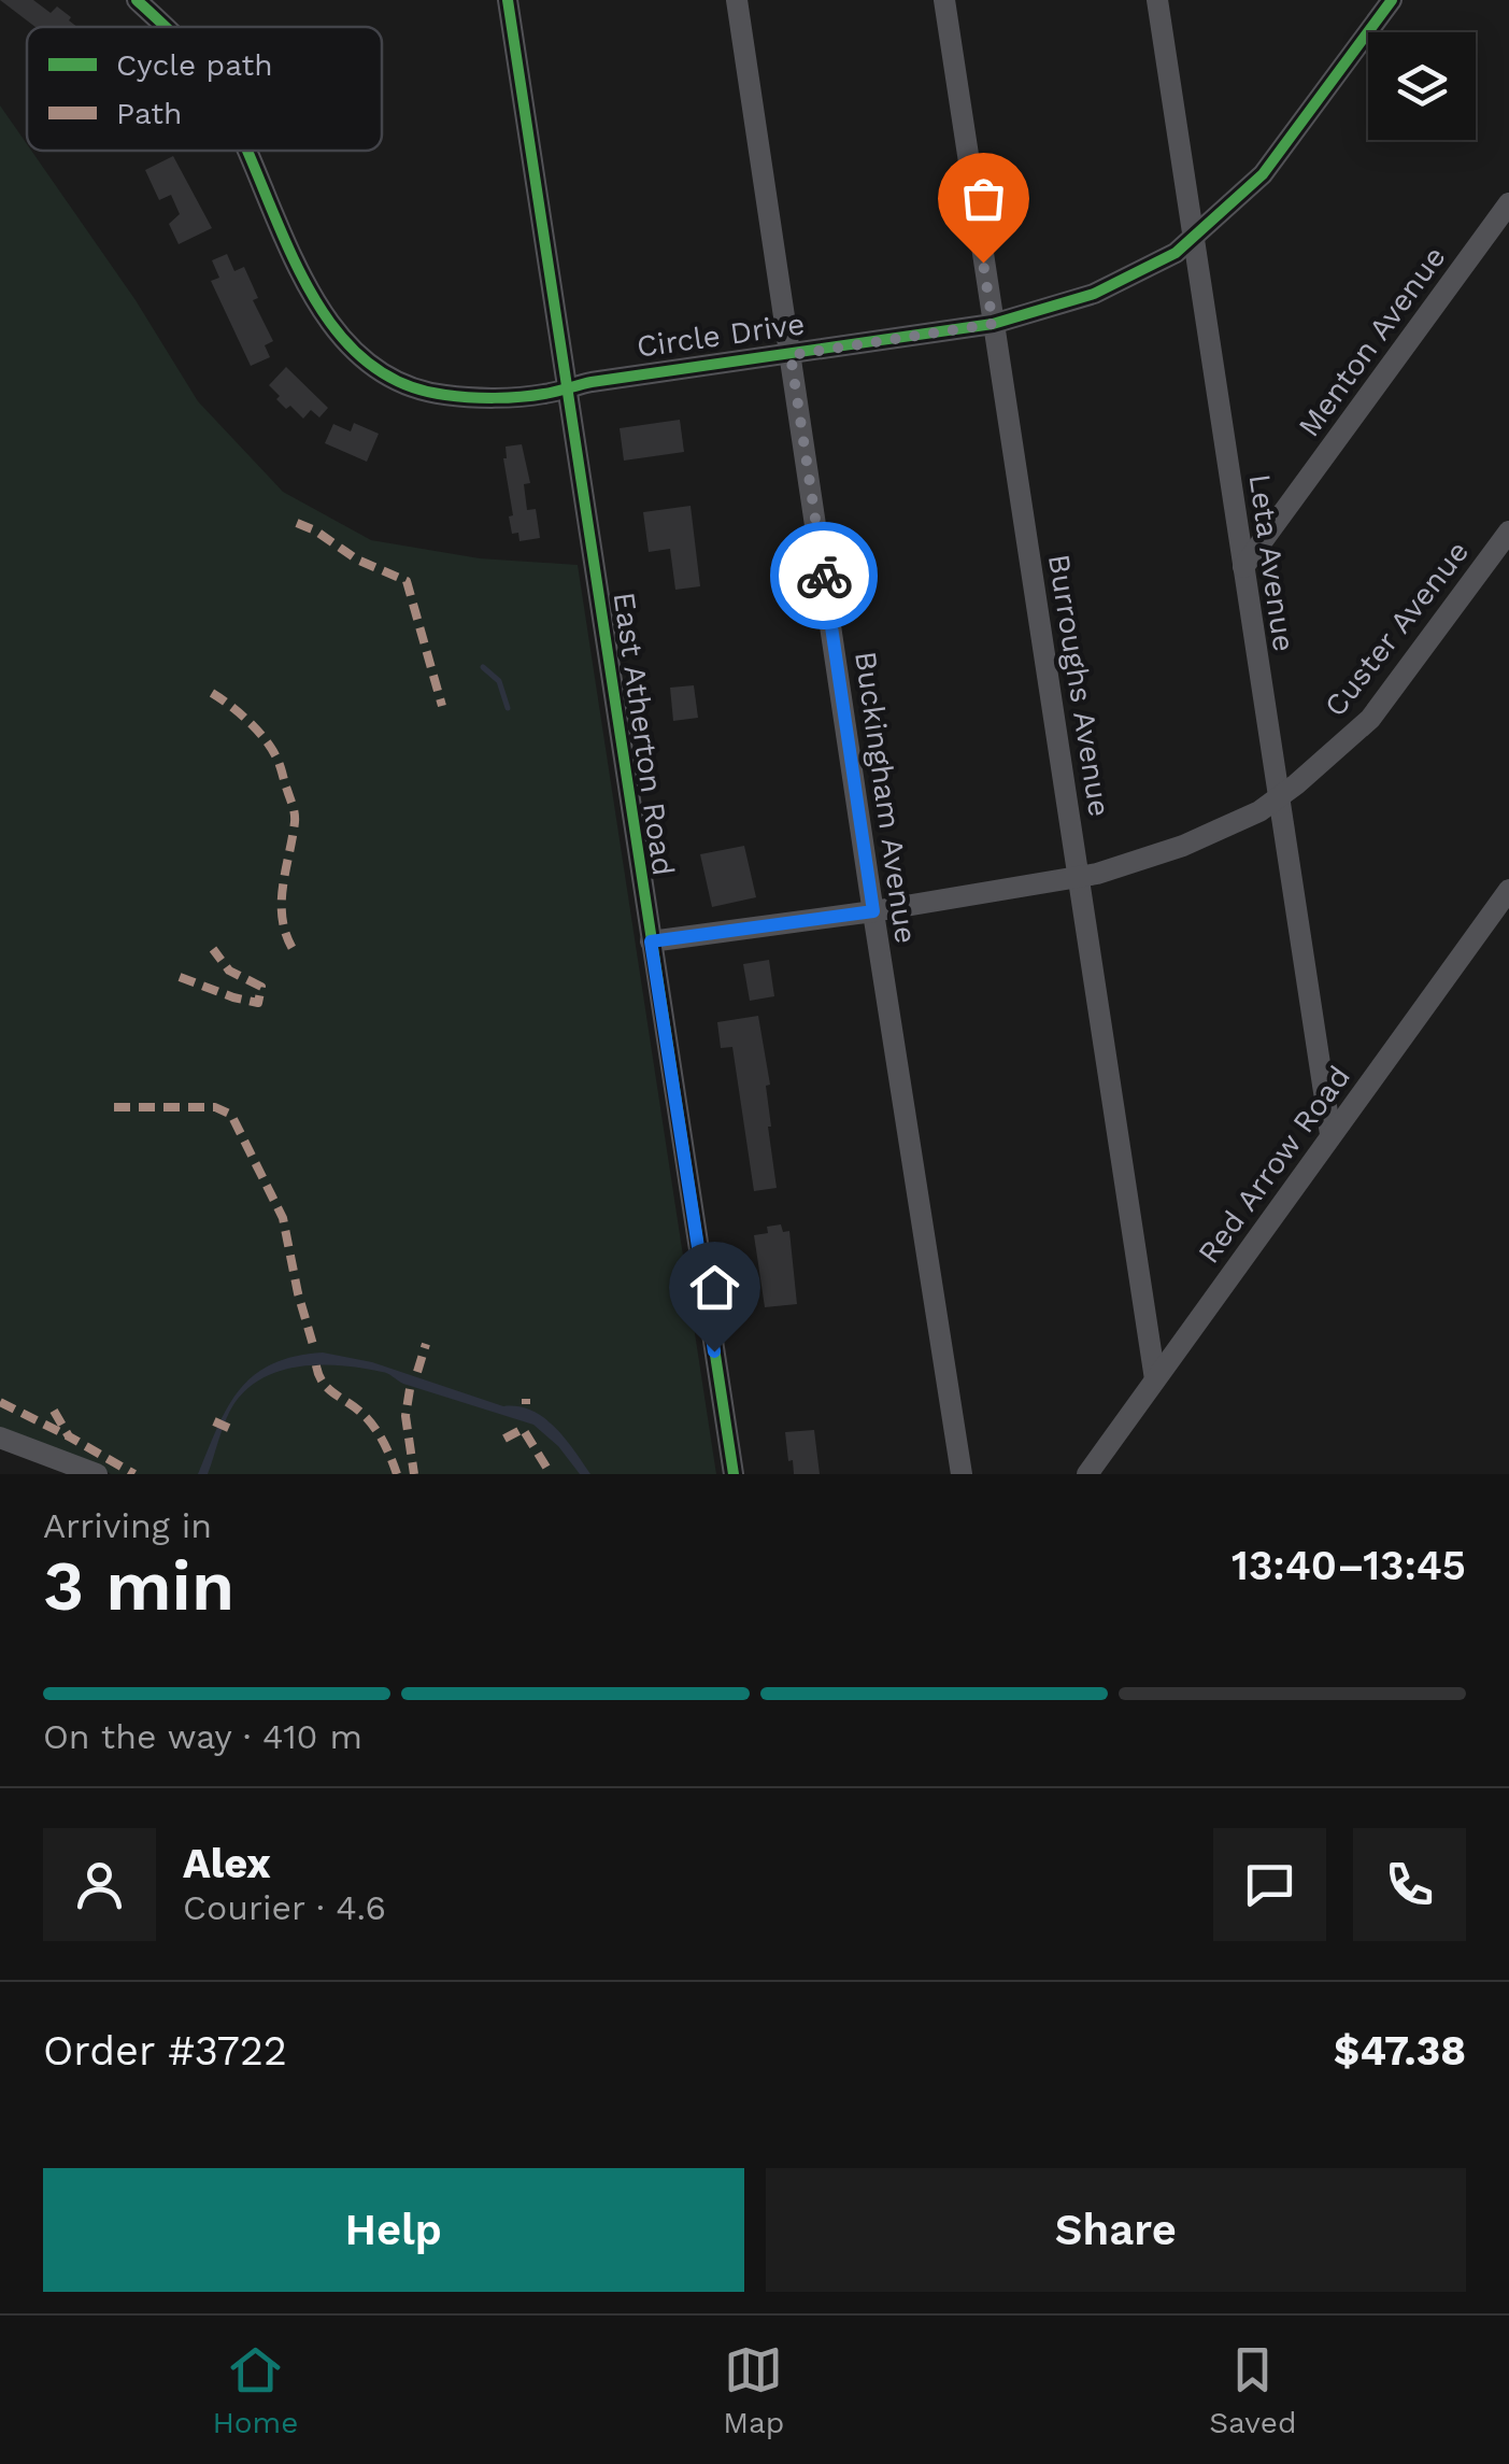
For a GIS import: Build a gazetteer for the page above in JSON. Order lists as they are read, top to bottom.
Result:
{
  "streets": {
    "street": [
      "Circle Drive",
      "Menton Avenue",
      "Leta Avenue",
      "Custer Avenue",
      "Burroughs Avenue",
      "East Atherton Road",
      "Buckingham Avenue",
      "Red Arrow Road"
    ]
  },
  "crossings": [
    ["Circle Drive", "Leta Avenue"],
    ["Circle Drive", "Burroughs Avenue"],
    ["Circle Drive", "East Atherton Road"],
    ["Circle Drive", "Buckingham Avenue"],
    ["Menton Avenue", "Leta Avenue"],
    ["Leta Avenue", "Custer Avenue"],
    ["Leta Avenue", "Red Arrow Road"],
    ["Custer Avenue", "Burroughs Avenue"],
    ["Custer Avenue", "East Atherton Road"],
    ["Custer Avenue", "Buckingham Avenue"],
    ["Burroughs Avenue", "Red Arrow Road"]
  ],
  "legend": ["Cycle path", "Path"],
  "page": {
    "heading": ["3 min", "Arriving in", "13:40–13:45"],
    "panel": [
      "Alex",
      "Courier · 4.6",
      "Order #3722",
      "$47.38"
    ],
    "bar": "On the way · 410 m",
    "buttons": ["Help", "Share"],
    "tabs": ["Home", "Map", "Saved"]
  }
}
